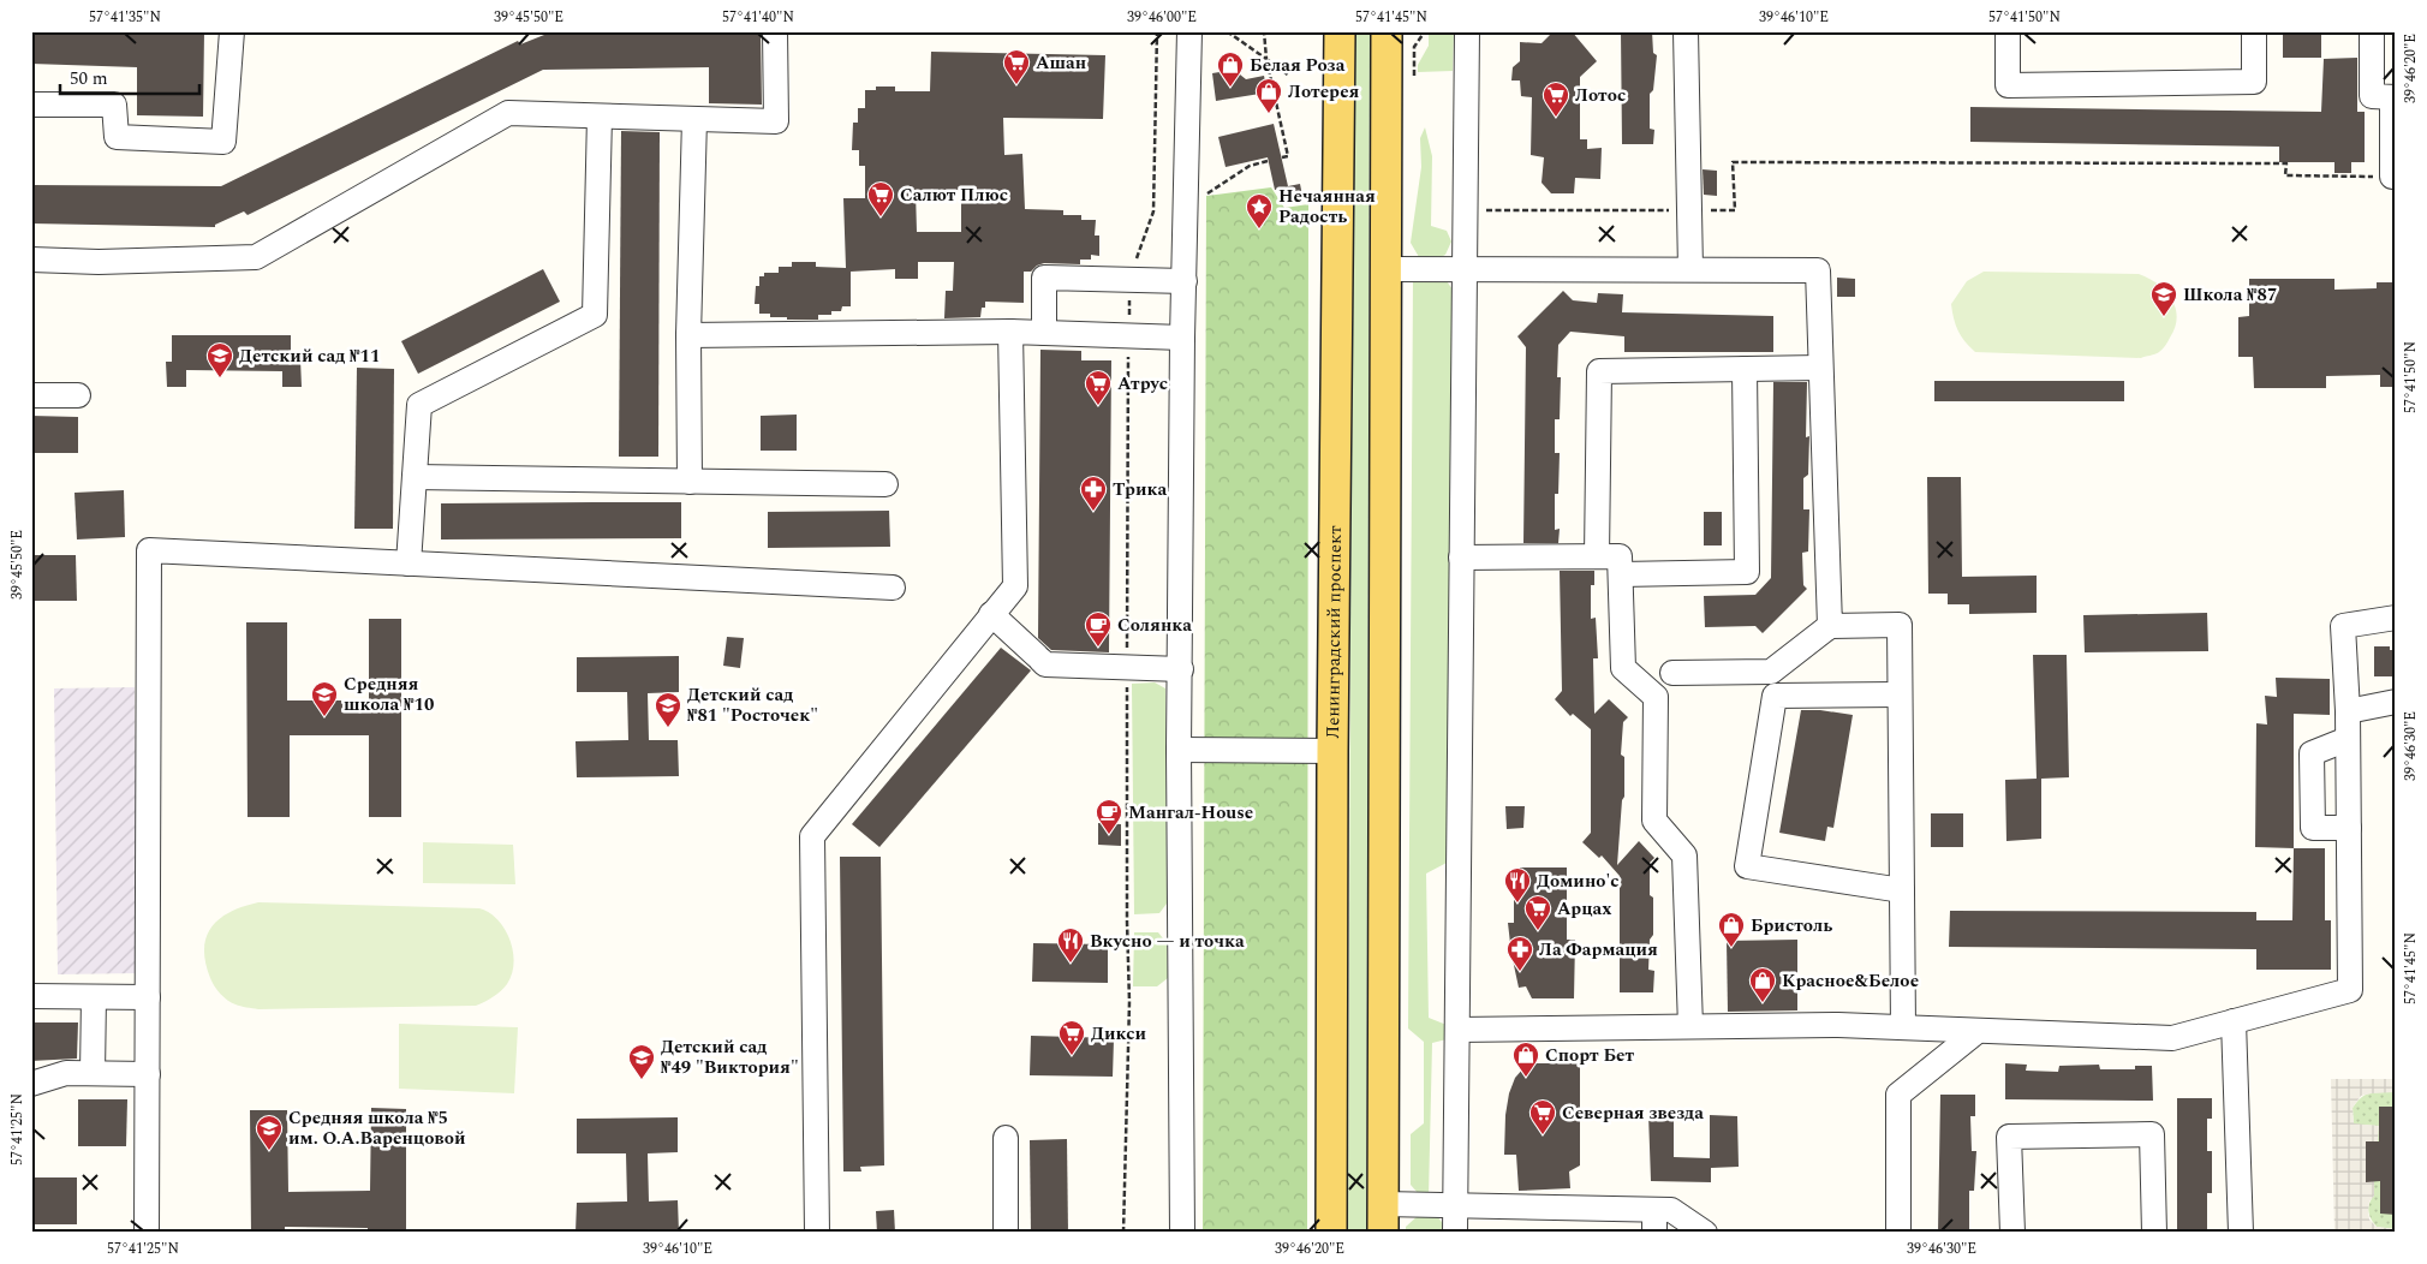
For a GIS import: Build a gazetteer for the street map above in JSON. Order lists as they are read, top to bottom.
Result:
{
  "streets": {
    "main road": ["Ленинградский проспект"]
  },
  "places": {
    "supermarket": [
      "Ашан",
      "Лотос",
      "Салют Плюс",
      "Атрус",
      "Арцах",
      "Дикси",
      "Северная звезда"
    ],
    "shop": [
      "Белая Роза",
      "Лотерея",
      "Бристоль",
      "Красное&Белое",
      "Спорт Бет"
    ],
    "place": ["Нечаянная Радость"],
    "school or university": [
      "Школа №87",
      "Детский сад №11",
      "Средняя школа №10",
      "Детский сад №81 \"Росточек\"",
      "Детский сад №49 \"Виктория\"",
      "Средняя школа №5 им. О.А.Варенцовой"
    ],
    "pharmacy": ["Трика", "Ла Фармация"],
    "cafe": ["Солянка", "Мангал-House"],
    "restaurant": ["Домино'c", "Вкусно — и точка"]
  },
  "scale_bar": "50 m",
  "coordinates": [
    "57°41'35\"N",
    "39°45'50\"E",
    "57°41'40\"N",
    "39°46'00\"E",
    "57°41'45\"N",
    "39°46'10\"E",
    "57°41'50\"N",
    "39°46'20\"E",
    "39°46'30\"E",
    "57°41'25\"N"
  ]
}
